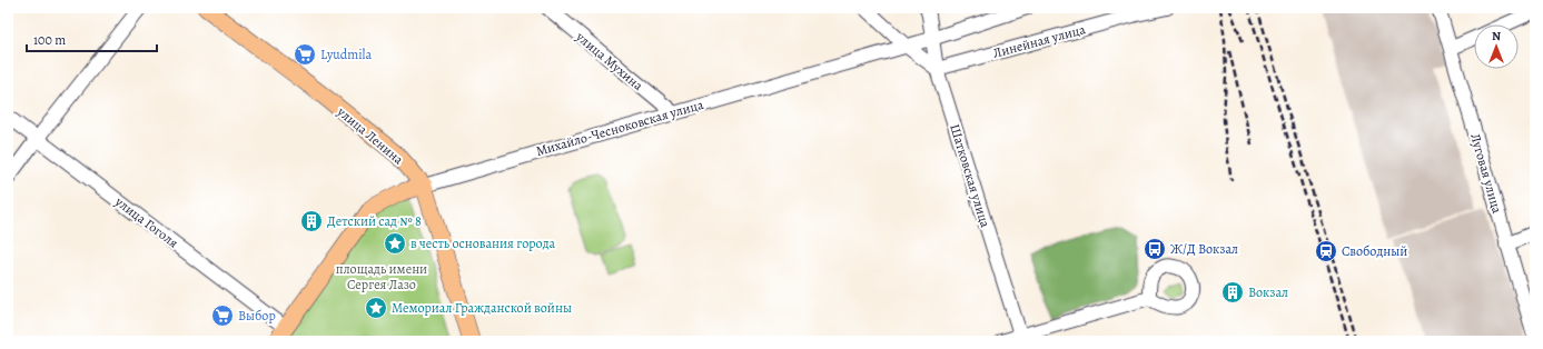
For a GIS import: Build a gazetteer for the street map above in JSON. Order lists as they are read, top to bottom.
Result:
{
  "streets": {
    "main road": ["Михайло-Чесноковская улица", "улица Ленина"],
    "street": [
      "Линейная улица",
      "улица Мухина",
      "Луговая улица",
      "Шатковская улица",
      "улица Гоголя"
    ]
  },
  "crossings": [
    ["Линейная улица", "Шатковская улица"],
    ["улица Мухина", "Михайло-Чесноковская улица"],
    ["Михайло-Чесноковская улица", "улица Ленина"],
    ["Михайло-Чесноковская улица", "Шатковская улица"],
    ["Михайло-Чесноковская улица", "улица Гоголя"]
  ],
  "parks": ["площадь имени Сергея Лазо"],
  "places": {
    "supermarket": ["Lyudmila", "Выбор"],
    "building": ["Детский сад № 8", "Вокзал"],
    "place": ["в честь основания города", "Мемориал Гражданской войны"],
    "bus stop": ["Ж/Д Вокзал"],
    "station": ["Свободный"]
  },
  "scale_bar": "100 m",
  "north": "top"
}
